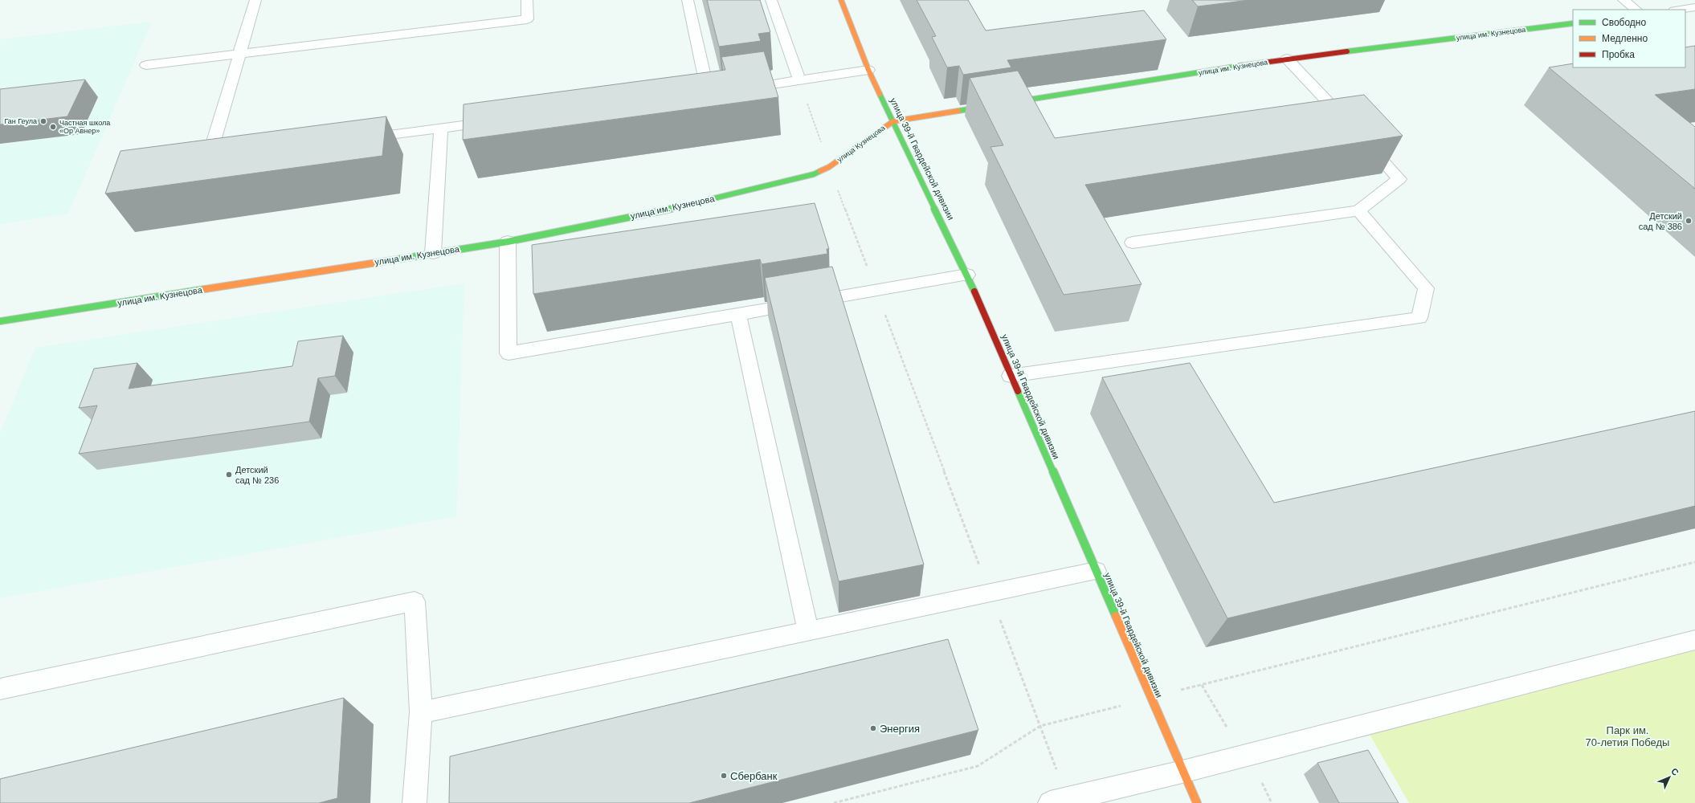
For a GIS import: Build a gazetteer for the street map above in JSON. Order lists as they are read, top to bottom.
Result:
{
  "streets": {
    "street": ["улица им. Кузнецова", "улица Кузнецова", "улица 39-й Гвардейской дивизии"]
  },
  "crossings": [
    ["улица им. Кузнецова", "улица Кузнецова"],
    ["улица им. Кузнецова", "улица 39-й Гвардейской дивизии"],
    ["улица Кузнецова", "улица 39-й Гвардейской дивизии"]
  ],
  "parks": ["Парк им. 70-летия Победы"],
  "places": [
    "Ган Геула",
    "Частная школа «Ор Авнер»",
    "Детский сад № 386",
    "Детский сад № 236",
    "Энергия",
    "Сбербанк"
  ],
  "legend": ["Свободно", "Медленно", "Пробка"],
  "north": "top right"
}
